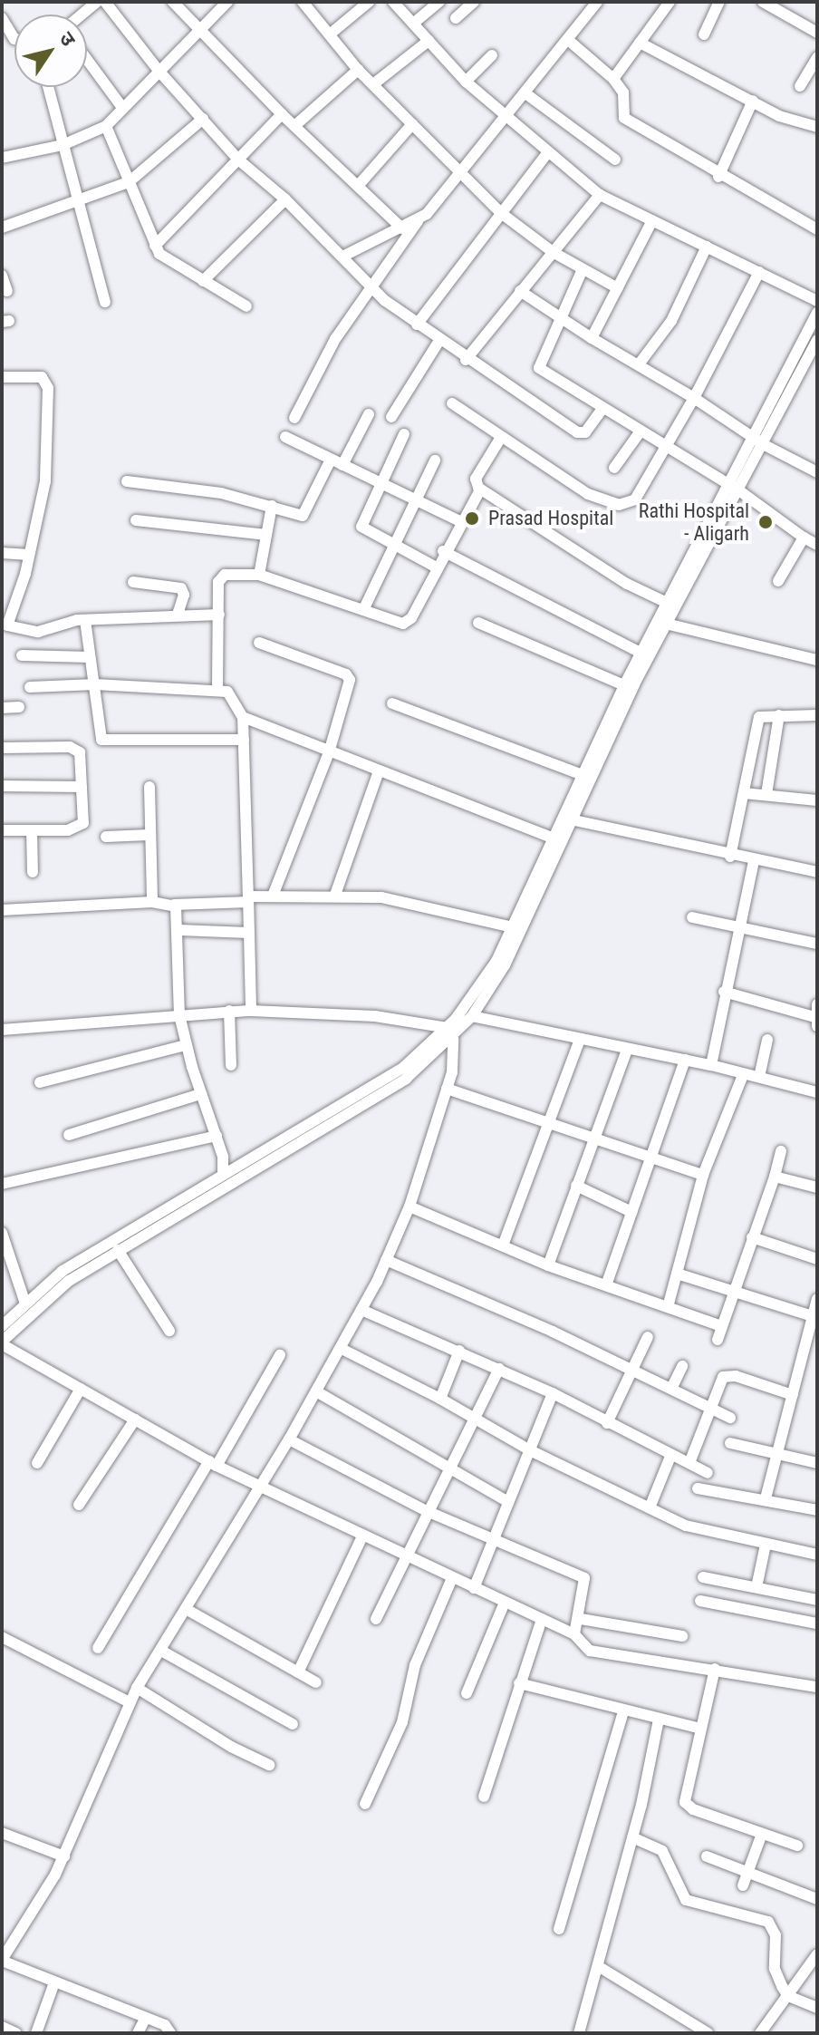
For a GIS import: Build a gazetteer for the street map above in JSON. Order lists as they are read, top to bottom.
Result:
{
  "places": ["Prasad Hospital", "Rathi Hospital - Aligarh"],
  "north": "top right"
}
